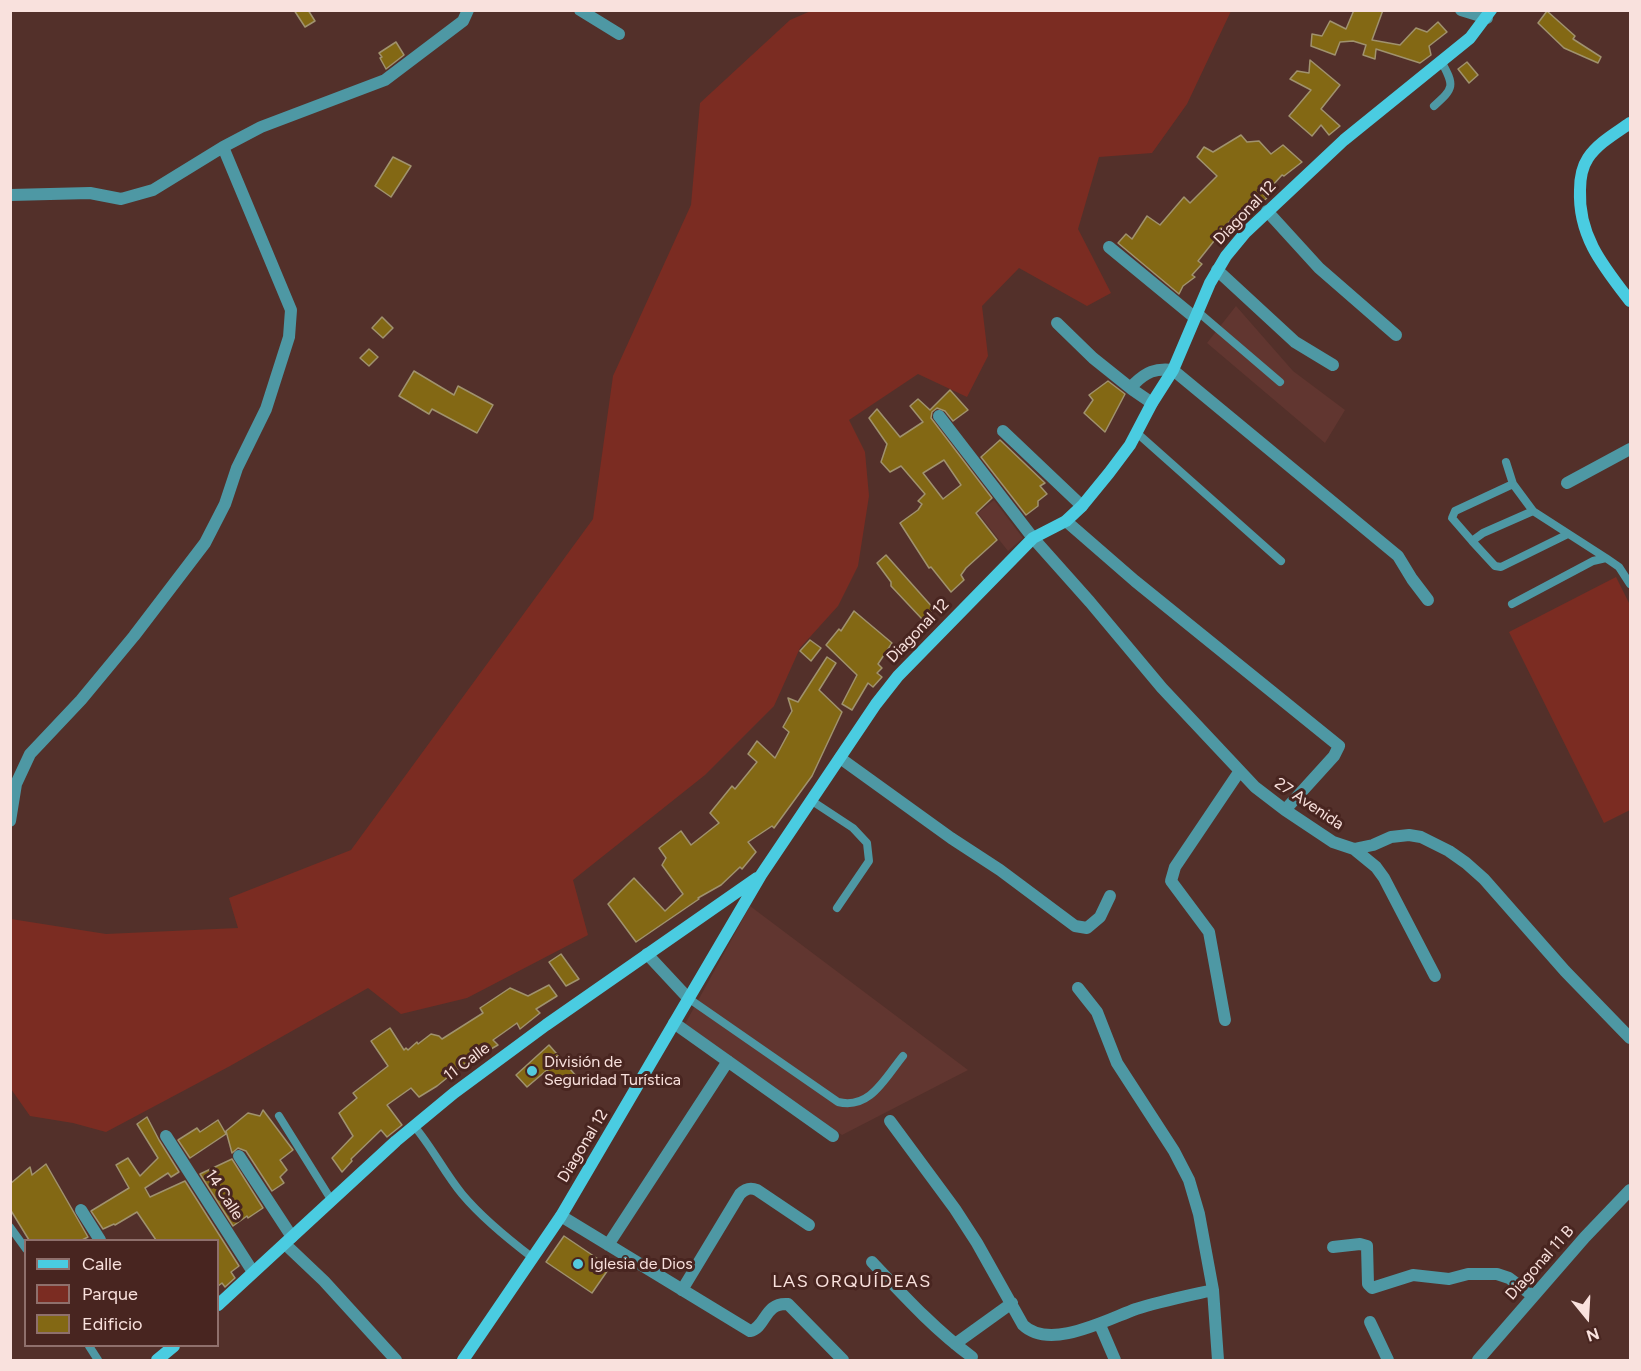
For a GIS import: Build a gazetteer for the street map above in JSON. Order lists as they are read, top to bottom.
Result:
{
  "streets": {
    "main road": ["Diagonal 12", "11 Calle"],
    "street": ["27 Avenida", "14 Calle", "Diagonal 11 B"]
  },
  "crossings": [
    ["Diagonal 12", "27 Avenida"],
    ["Diagonal 12", "11 Calle"],
    ["11 Calle", "14 Calle"]
  ],
  "districts": ["LAS ORQUÍDEAS"],
  "places": ["División de Seguridad Turística", "Iglesia de Dios"],
  "legend": ["Calle", "Parque", "Edificio"],
  "north": "bottom"
}
